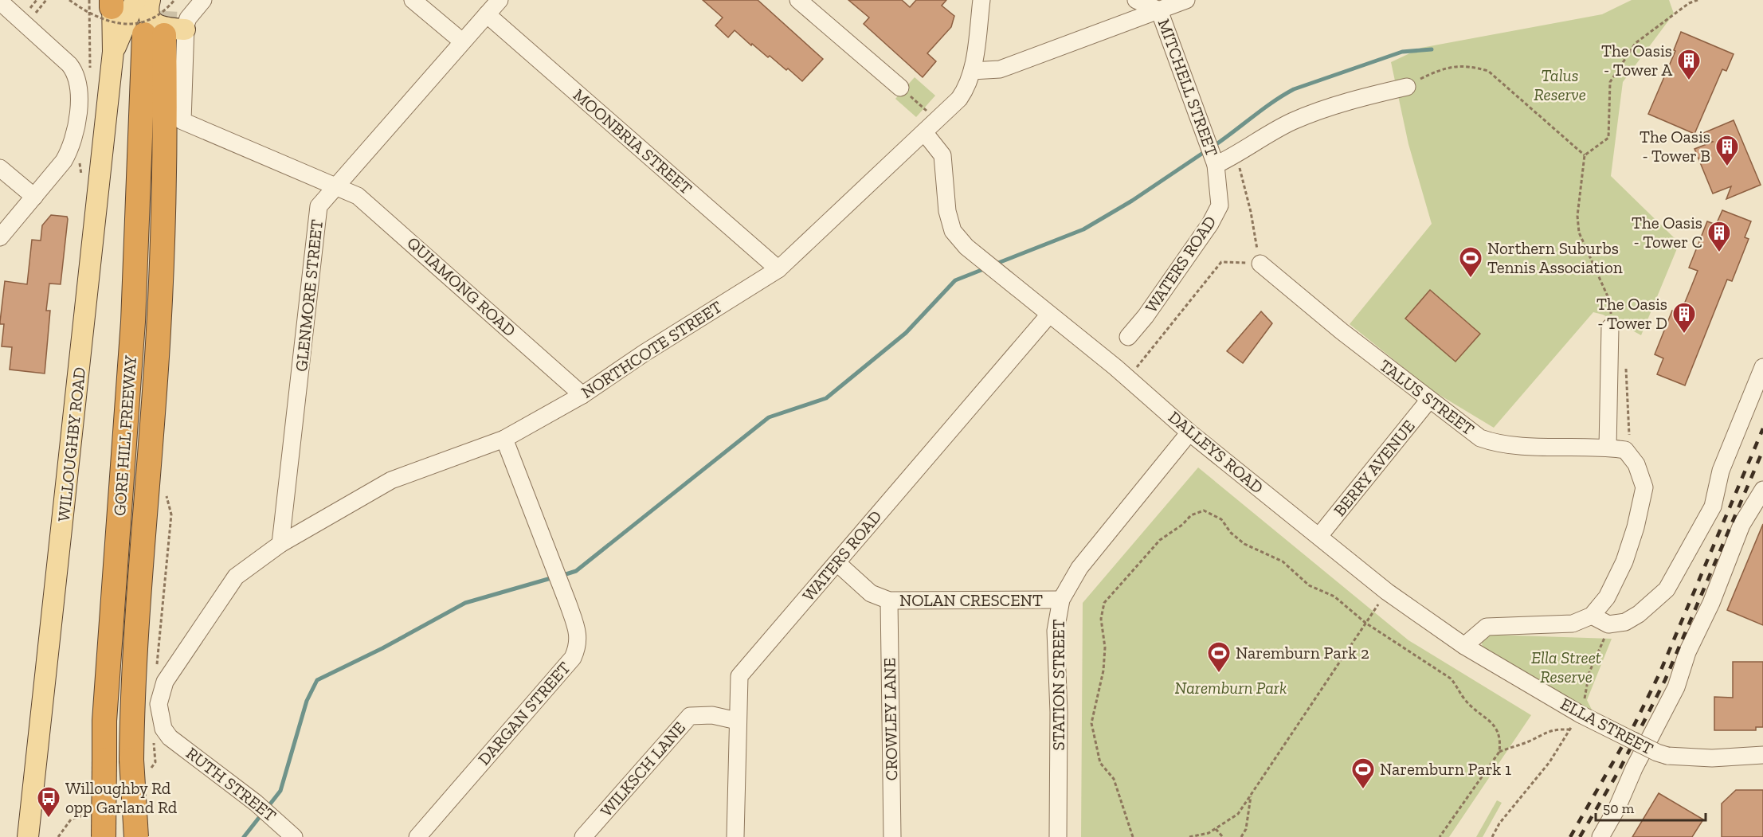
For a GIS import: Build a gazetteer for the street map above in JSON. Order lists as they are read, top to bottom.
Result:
{
  "streets": {
    "highway": ["GORE HILL FREEWAY"],
    "main road": ["WILLOUGHBY ROAD"],
    "street": [
      "MITCHELL STREET",
      "MOONBRIA STREET",
      "WATERS ROAD",
      "QUIAMONG ROAD",
      "GLENMORE STREET",
      "NORTHCOTE STREET",
      "TALUS STREET",
      "DALLEYS ROAD",
      "BERRY AVENUE",
      "NOLAN CRESCENT",
      "STATION STREET",
      "DARGAN STREET",
      "CROWLEY LANE",
      "ELLA STREET",
      "WILKSCH LANE",
      "RUTH STREET"
    ]
  },
  "crossings": [
    ["MITCHELL STREET", "WATERS ROAD"],
    ["MOONBRIA STREET", "GLENMORE STREET"],
    ["MOONBRIA STREET", "NORTHCOTE STREET"],
    ["WATERS ROAD", "DALLEYS ROAD"],
    ["WATERS ROAD", "NOLAN CRESCENT"],
    ["WATERS ROAD", "WILKSCH LANE"],
    ["QUIAMONG ROAD", "GLENMORE STREET"],
    ["QUIAMONG ROAD", "NORTHCOTE STREET"],
    ["QUIAMONG ROAD", "GORE HILL FREEWAY"],
    ["GLENMORE STREET", "NORTHCOTE STREET"],
    ["NORTHCOTE STREET", "DALLEYS ROAD"],
    ["NORTHCOTE STREET", "DARGAN STREET"],
    ["NORTHCOTE STREET", "RUTH STREET"],
    ["TALUS STREET", "BERRY AVENUE"],
    ["DALLEYS ROAD", "BERRY AVENUE"],
    ["DALLEYS ROAD", "STATION STREET"],
    ["DALLEYS ROAD", "ELLA STREET"],
    ["NOLAN CRESCENT", "STATION STREET"],
    ["NOLAN CRESCENT", "CROWLEY LANE"]
  ],
  "parks": ["Talus Reserve", "Ella Street Reserve", "Naremburn Park"],
  "places": {
    "building": [
      "The Oasis - Tower A",
      "The Oasis - Tower B",
      "The Oasis - Tower C",
      "The Oasis - Tower D"
    ],
    "sports": ["Northern Suburbs Tennis Association", "Naremburn Park 2", "Naremburn Park 1"],
    "bus stop": ["Willoughby Rd opp Garland Rd"]
  },
  "scale_bar": "50 m"
}
